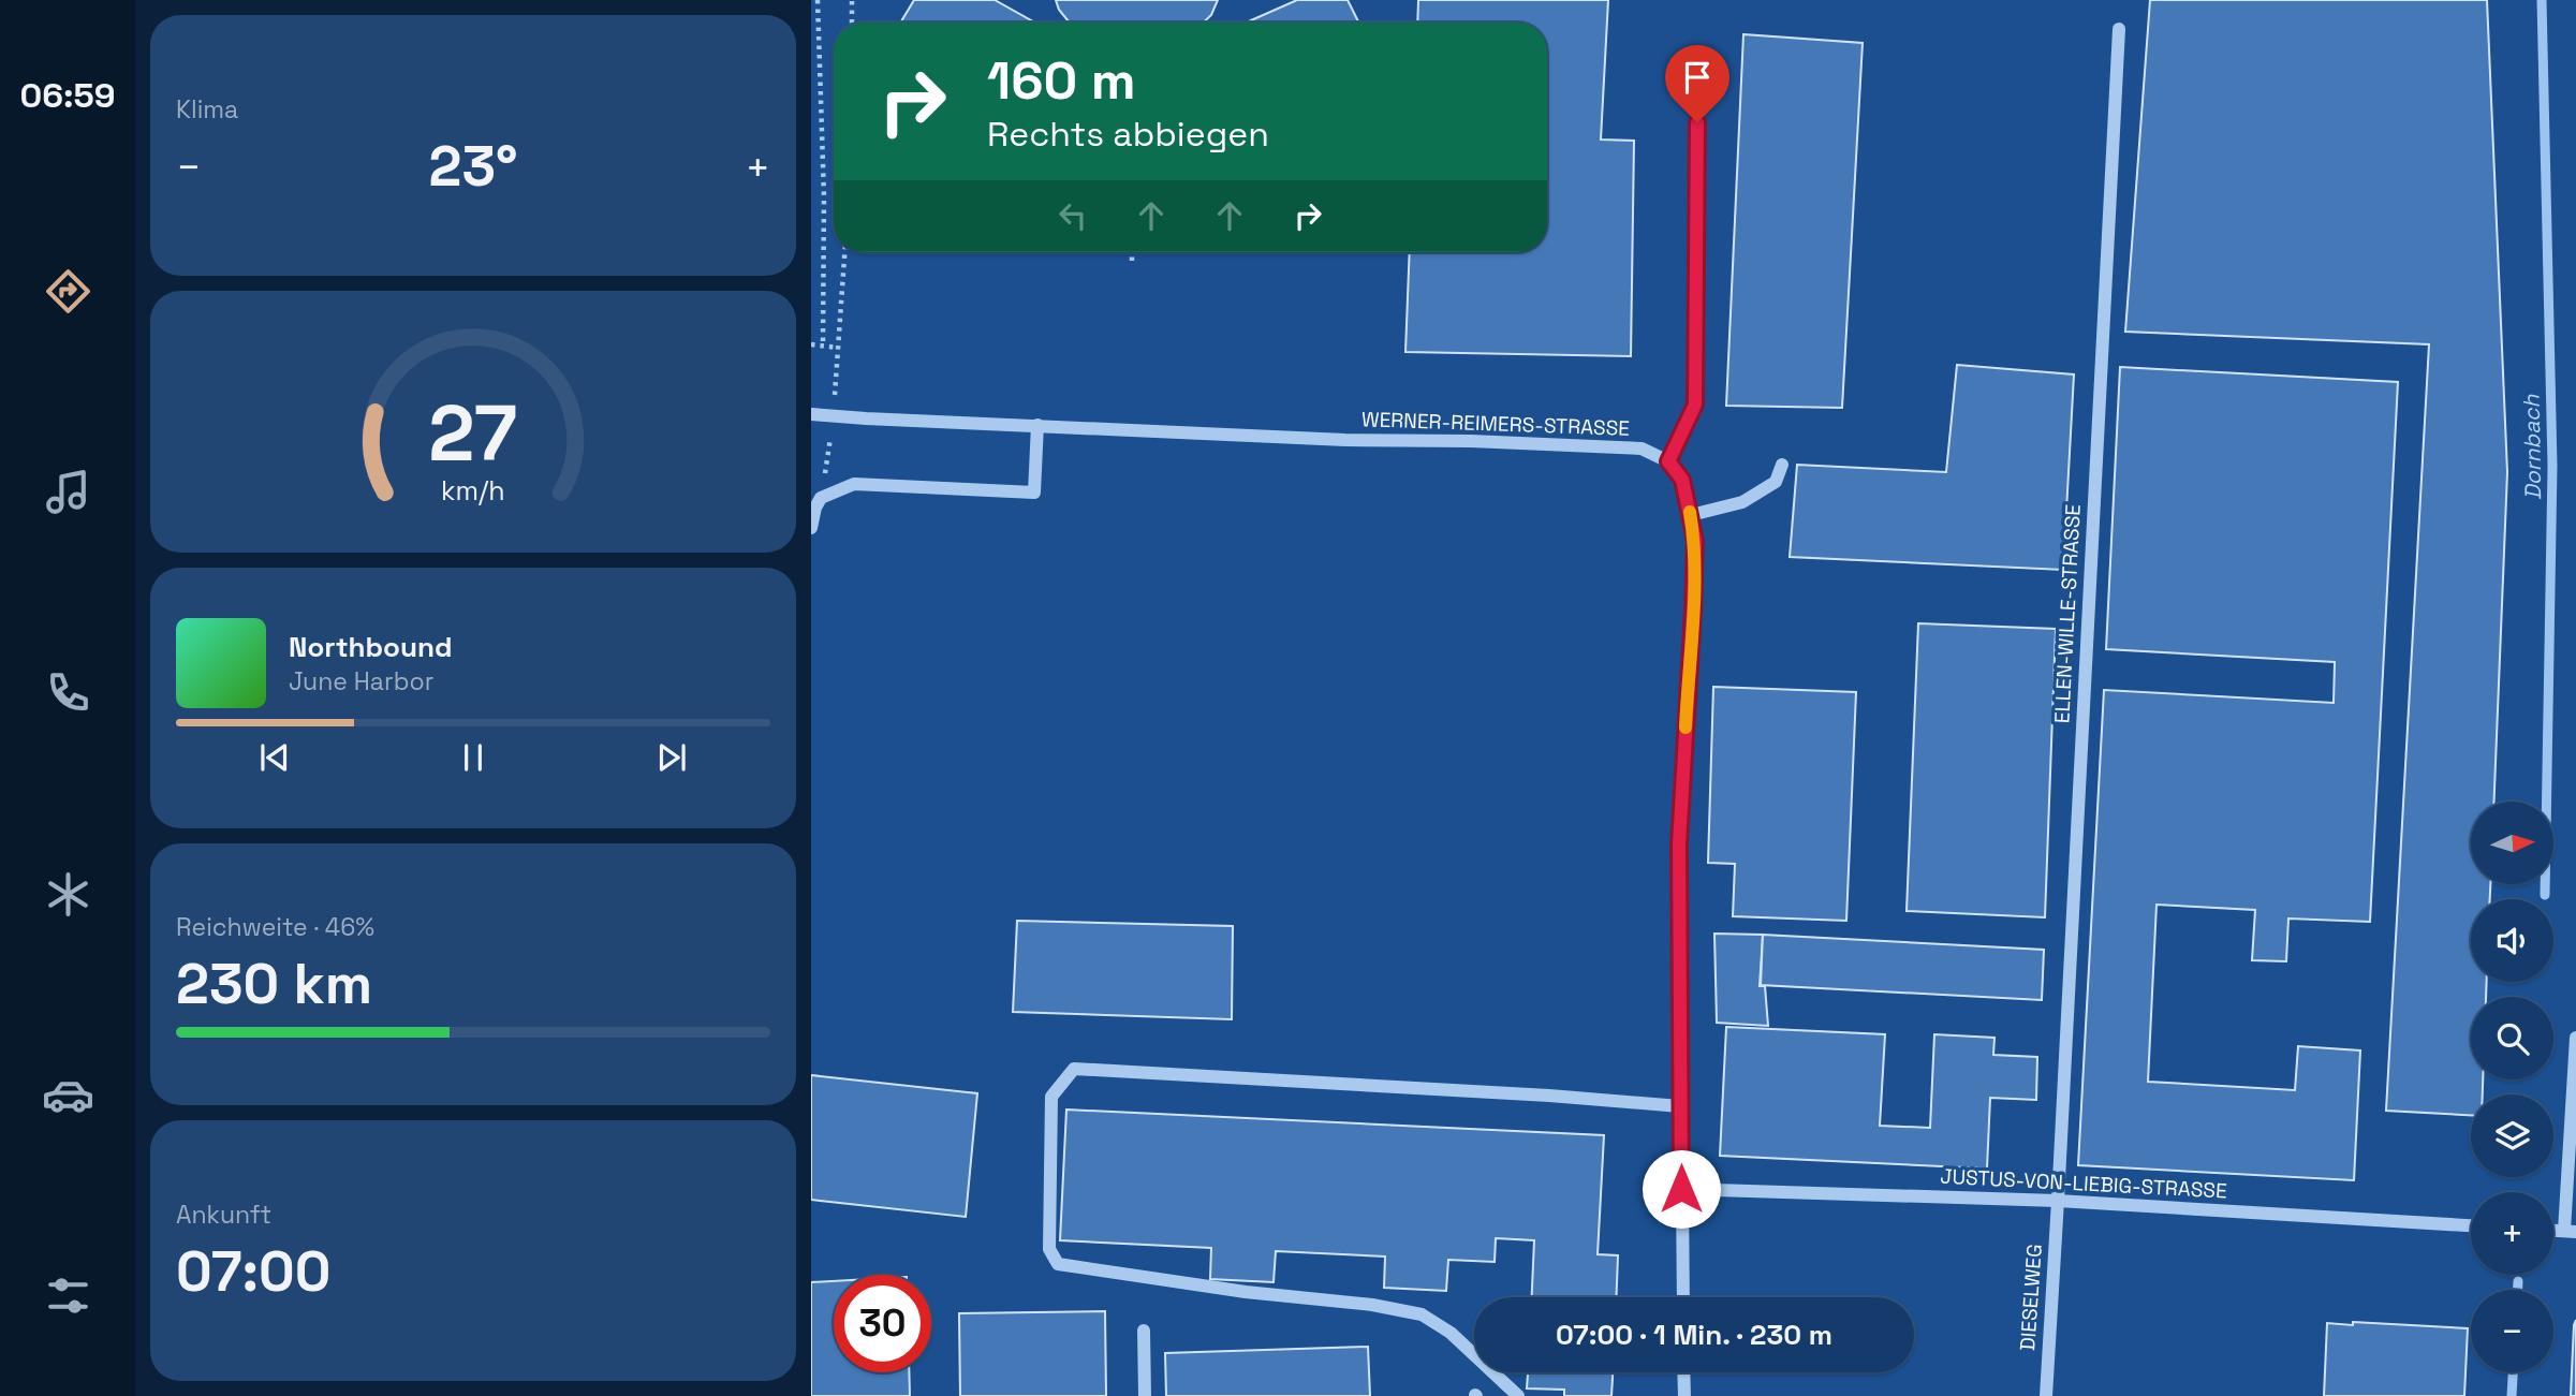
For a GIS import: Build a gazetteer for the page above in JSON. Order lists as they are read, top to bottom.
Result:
{
  "streets": {
    "street": [
      "WERNER-REIMERS-STRASSE",
      "ELLEN-WILLE-STRASSE",
      "JUSTUS-VON-LIEBIG-STRASSE",
      "DIESELWEG"
    ]
  },
  "crossings": [
    ["ELLEN-WILLE-STRASSE", "JUSTUS-VON-LIEBIG-STRASSE"],
    ["ELLEN-WILLE-STRASSE", "DIESELWEG"],
    ["JUSTUS-VON-LIEBIG-STRASSE", "DIESELWEG"]
  ],
  "water": ["Dornbach"],
  "north": "right",
  "page": {
    "tabs": "06:59",
    "tile": [
      "Klima",
      ["Reichweite · 46%", "230 km"],
      ["Ankunft", "07:00"]
    ],
    "turn": ["160 m", "Rechts abbiegen"],
    "heat": ["−", "23°", "+"],
    "song": ["Northbound", "June Harbor"],
    "map_buttons": ["+", "−"],
    "limit": "30",
    "trip": "07:00 · 1 Min. · 230 m",
    "gauge": ["27", "km/h"]
  }
}
